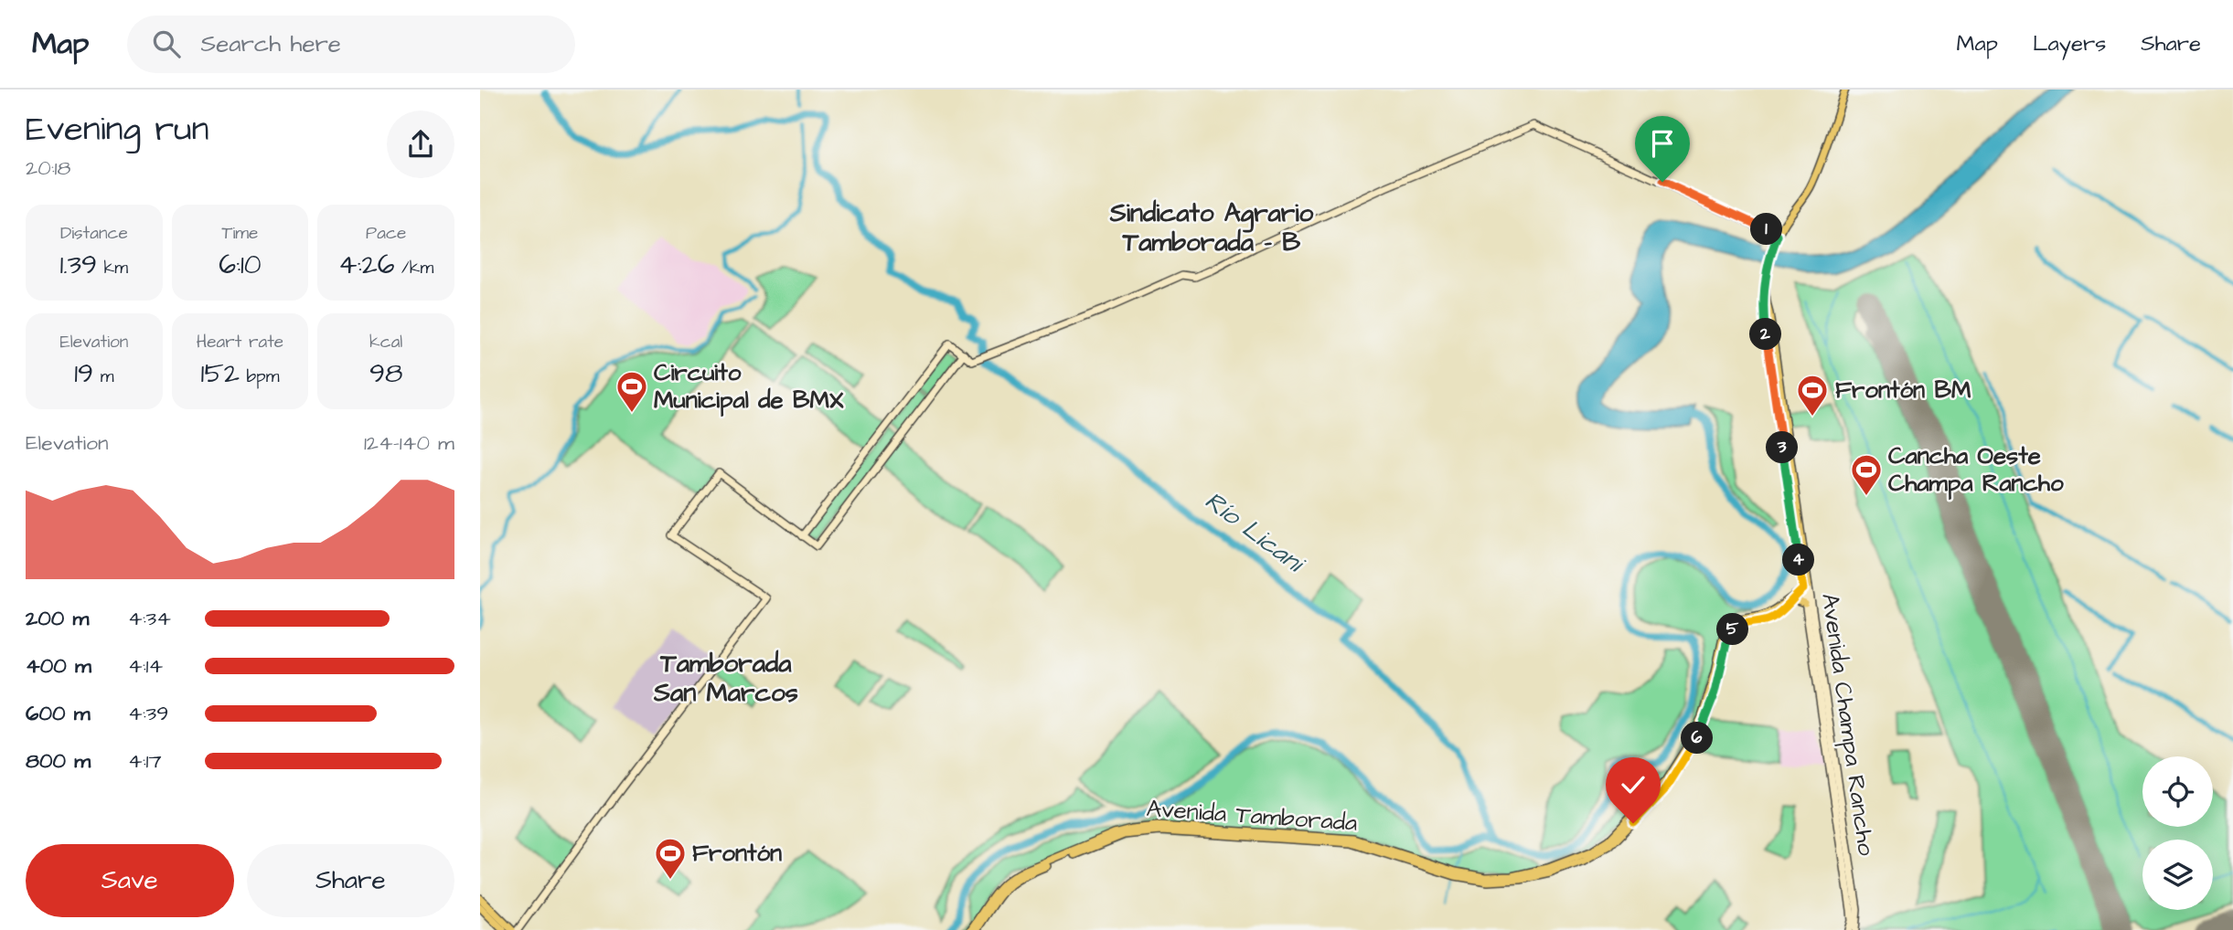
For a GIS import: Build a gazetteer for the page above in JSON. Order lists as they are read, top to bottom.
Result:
{
  "streets": {
    "main road": ["Avenida Champa Rancho", "Avenida Tamborada"]
  },
  "crossings": [
    ["Avenida Champa Rancho", "Avenida Tamborada"]
  ],
  "districts": ["Sindicato Agrario Tamborada - B", "Tamborada San Marcos"],
  "water": ["Río Licani"],
  "places": {
    "sports": [
      "Circuito Municipal de BMX",
      "Frontón BM",
      "Cancha Oeste Champa Rancho",
      "Frontón"
    ]
  },
  "page": {
    "header": "Map",
    "search": "Search here",
    "nav": ["Map", "Layers", "Share"],
    "heading": ["Evening run", "20:18"],
    "stats": [
      ["Distance", "1.39 km"],
      ["Time", "6:10"],
      ["Pace", "4:26 /km"],
      ["Elevation", "19 m"],
      ["Heart rate", "152 bpm"],
      ["kcal", "98"]
    ],
    "pins": [
      "1",
      "2",
      "3",
      "4",
      "5",
      "6"
    ],
    "chart": ["Elevation", "124–140 m"],
    "list": [
      {
        "name": "200 m",
        "note": "4:34"
      },
      {
        "name": "400 m",
        "note": "4:14"
      },
      {
        "name": "600 m",
        "note": "4:39"
      },
      {
        "name": "800 m",
        "note": "4:17"
      }
    ],
    "buttons": ["Save", "Share"]
  }
}
